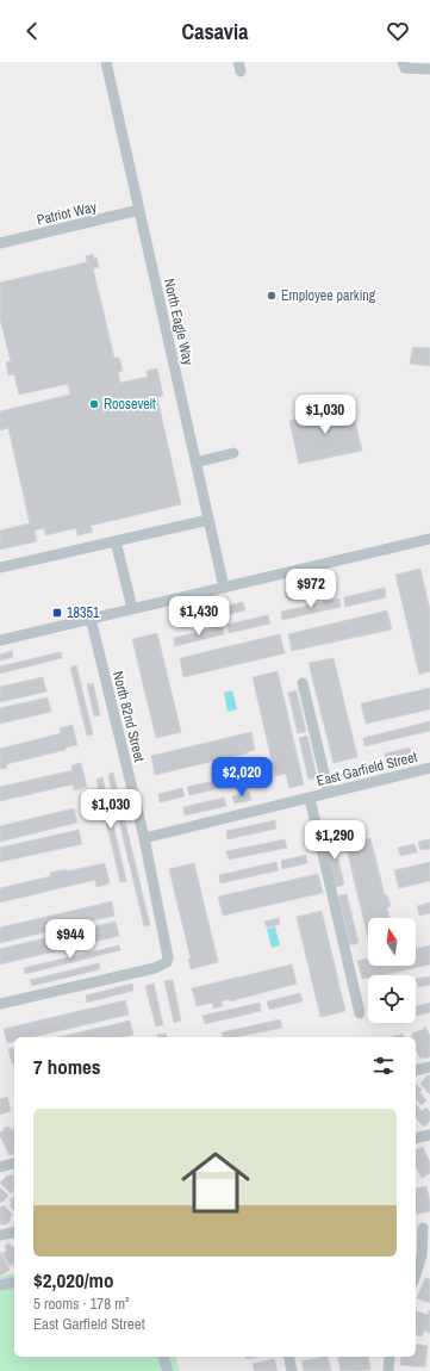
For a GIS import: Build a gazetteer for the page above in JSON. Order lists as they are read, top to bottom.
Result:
{
  "streets": {
    "street": [
      "Patriot Way",
      "North Eagle Way",
      "North 82nd Street",
      "East Garfield Street"
    ]
  },
  "crossings": [
    ["Patriot Way", "North Eagle Way"],
    ["North 82nd Street", "East Garfield Street"]
  ],
  "places": {
    "other": ["Employee parking", "Roosevelt"],
    "transit": ["18351"]
  },
  "north": "top",
  "page": {
    "header": "Casavia",
    "price": [
      "$1,030",
      "$972",
      "$1,430",
      "$2,020",
      "$1,030",
      "$1,290",
      "$944"
    ],
    "heading": "7 homes",
    "list": [
      {
        "name": "$2,020/mo",
        "note": "5 rooms · 178 m² · East Garfield Street"
      }
    ]
  }
}
